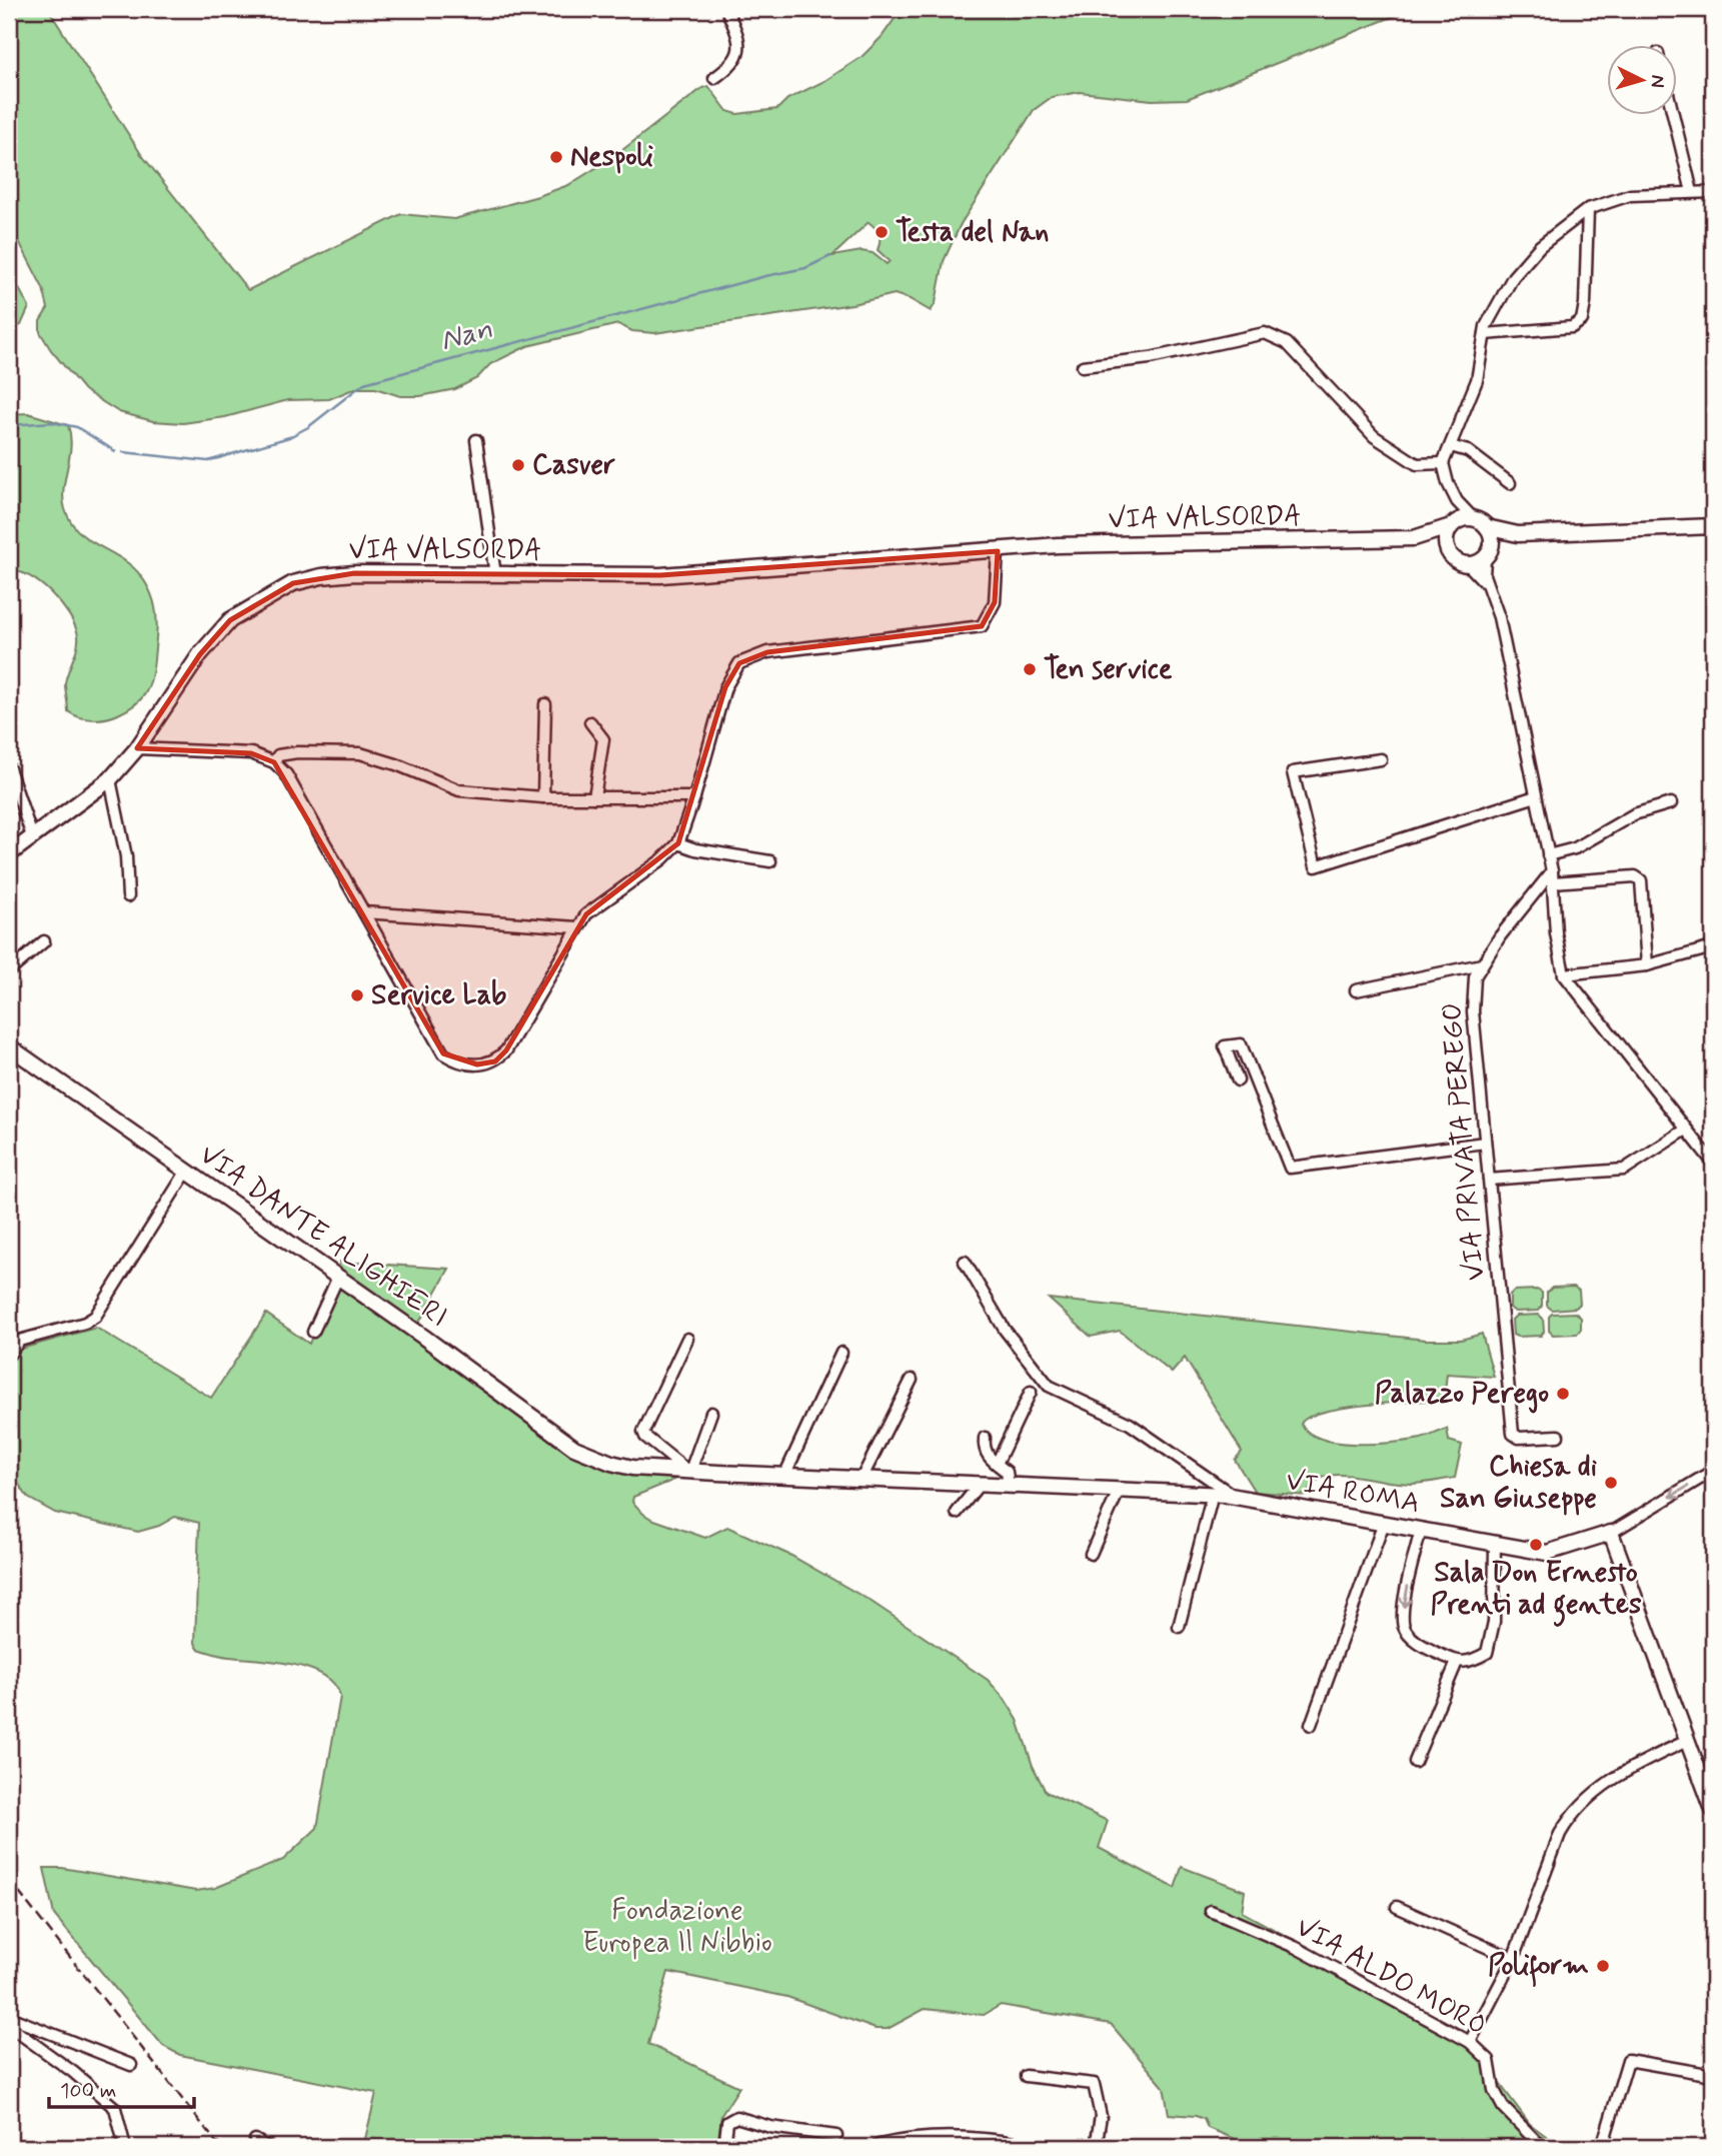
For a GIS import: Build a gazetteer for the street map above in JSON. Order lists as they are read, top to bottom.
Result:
{
  "streets": {
    "street": [
      "VIA VALSORDA",
      "VIA PRIVATA PEREGO",
      "VIA DANTE ALIGHIERI",
      "VIA ROMA",
      "VIA ALDO MORO"
    ]
  },
  "crossings": [
    ["VIA DANTE ALIGHIERI", "VIA ROMA"]
  ],
  "water": ["Nan"],
  "parks": ["Fondazione Europea Il Nibbio"],
  "places": [
    "Nespoli",
    "Testa del Nan",
    "Casver",
    "Ten service",
    "Service Lab",
    "Palazzo Perego",
    "Chiesa di San Giuseppe",
    "Sala Don Ernesto Prenti ad gentes",
    "Poliform"
  ],
  "scale_bar": "100 m",
  "north": "right"
}
